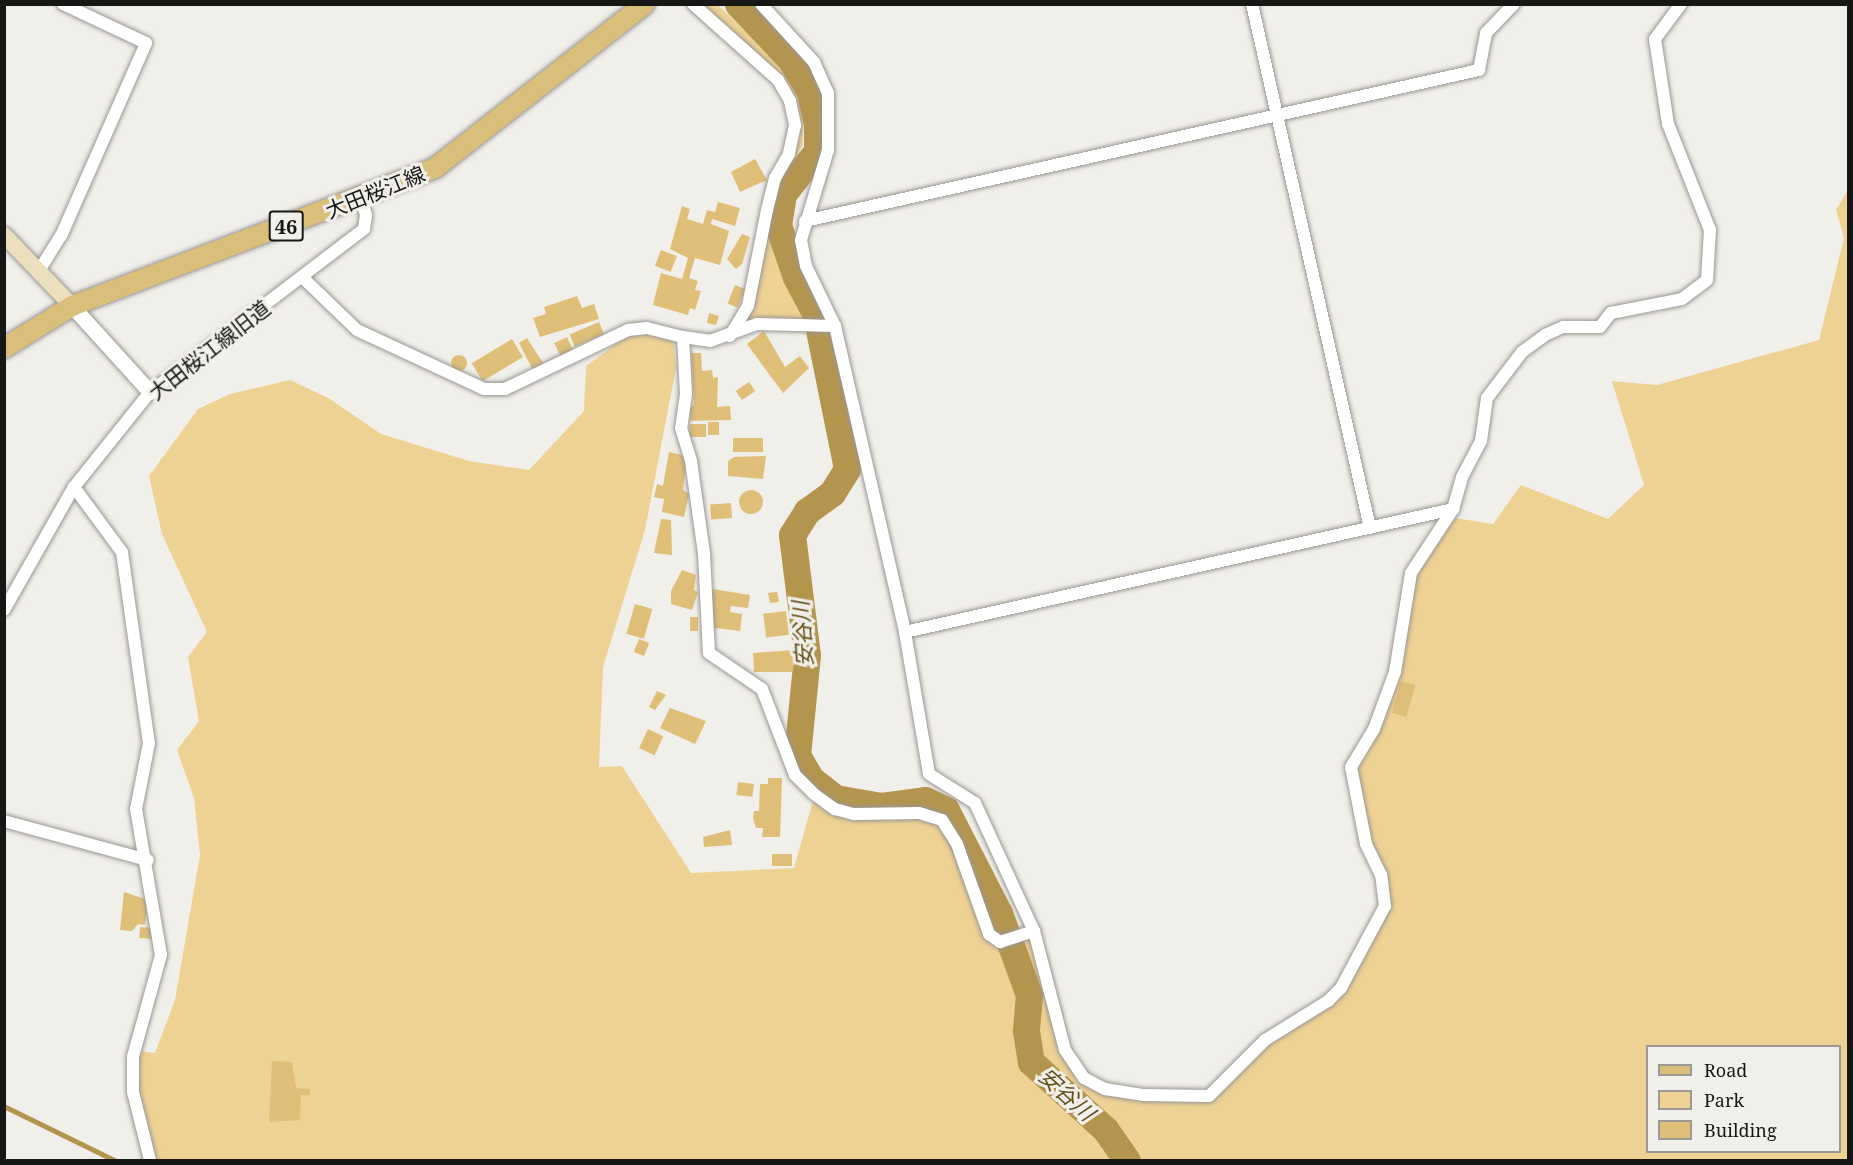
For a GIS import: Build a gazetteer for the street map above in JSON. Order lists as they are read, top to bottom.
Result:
{
  "streets": {
    "main road": ["大田桜江線", "46"],
    "street": ["大田桜江線旧道"]
  },
  "crossings": [
    ["大田桜江線", "大田桜江線旧道"]
  ],
  "water": ["安谷川"],
  "legend": ["Road", "Park", "Building"]
}
